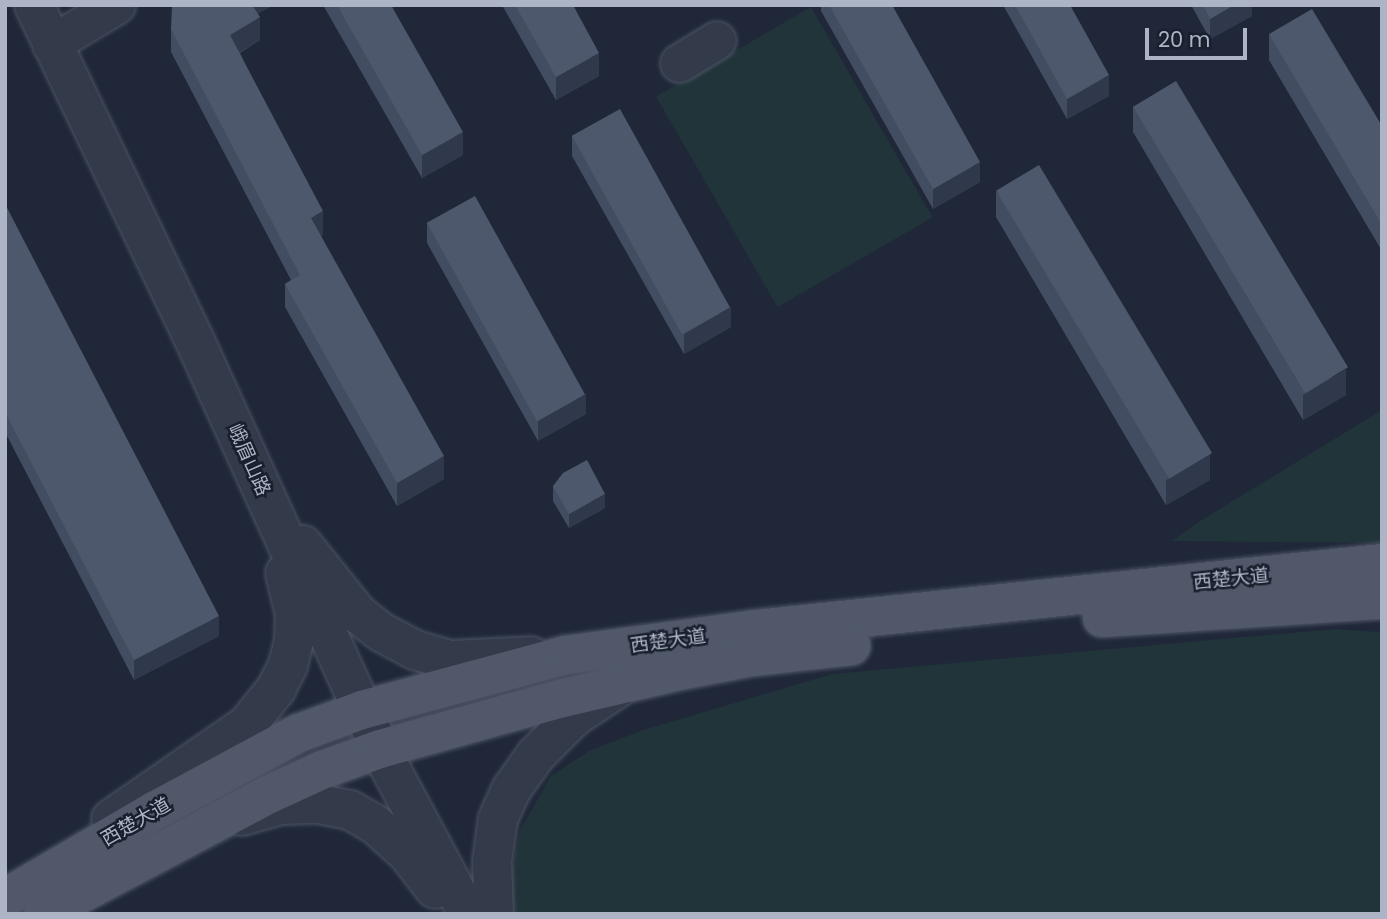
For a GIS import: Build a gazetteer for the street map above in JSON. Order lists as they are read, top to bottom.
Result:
{
  "streets": {
    "main road": ["西楚大道"],
    "street": ["峨眉山路"]
  },
  "crossings": [
    ["峨眉山路", "西楚大道"]
  ],
  "scale_bar": "20 m"
}
